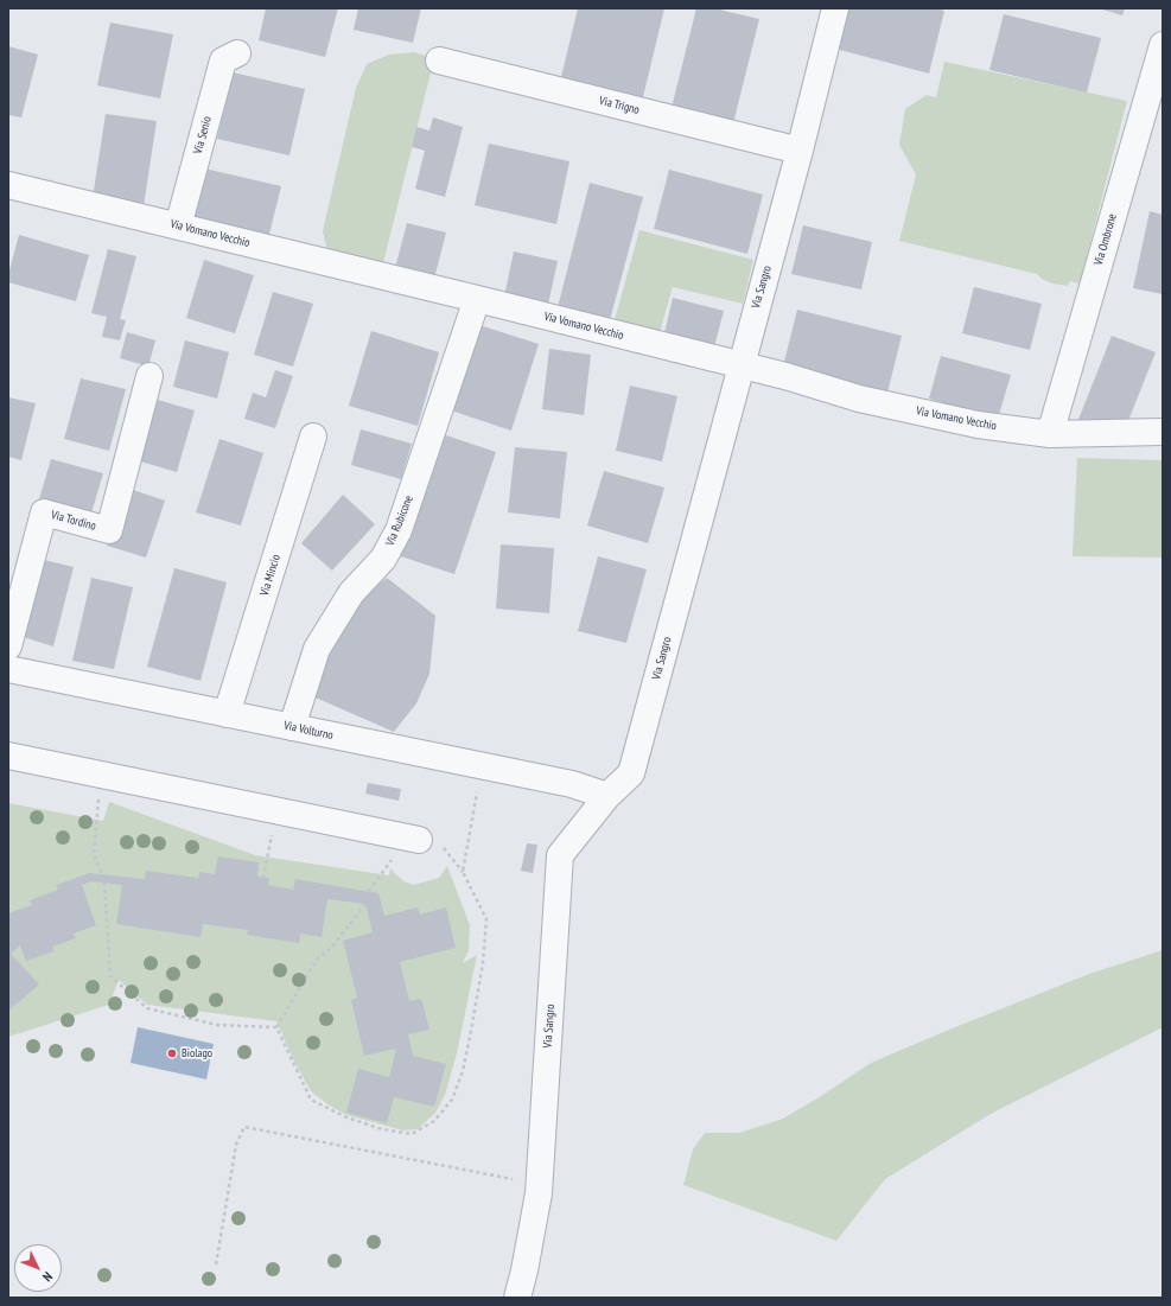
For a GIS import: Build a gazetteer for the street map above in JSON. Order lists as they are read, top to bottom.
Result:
{
  "streets": {
    "street": [
      "Via Trigno",
      "Via Senio",
      "Via Vomano Vecchio",
      "Via Ombrone",
      "Via Sangro",
      "Via Tordino",
      "Via Rubicone",
      "Via Mincio",
      "Via Volturno"
    ]
  },
  "crossings": [
    ["Via Trigno", "Via Sangro"],
    ["Via Senio", "Via Vomano Vecchio"],
    ["Via Vomano Vecchio", "Via Ombrone"],
    ["Via Vomano Vecchio", "Via Sangro"],
    ["Via Vomano Vecchio", "Via Rubicone"],
    ["Via Sangro", "Via Volturno"],
    ["Via Rubicone", "Via Volturno"],
    ["Via Mincio", "Via Volturno"]
  ],
  "places": ["Biolago"],
  "north": "bottom right"
}
